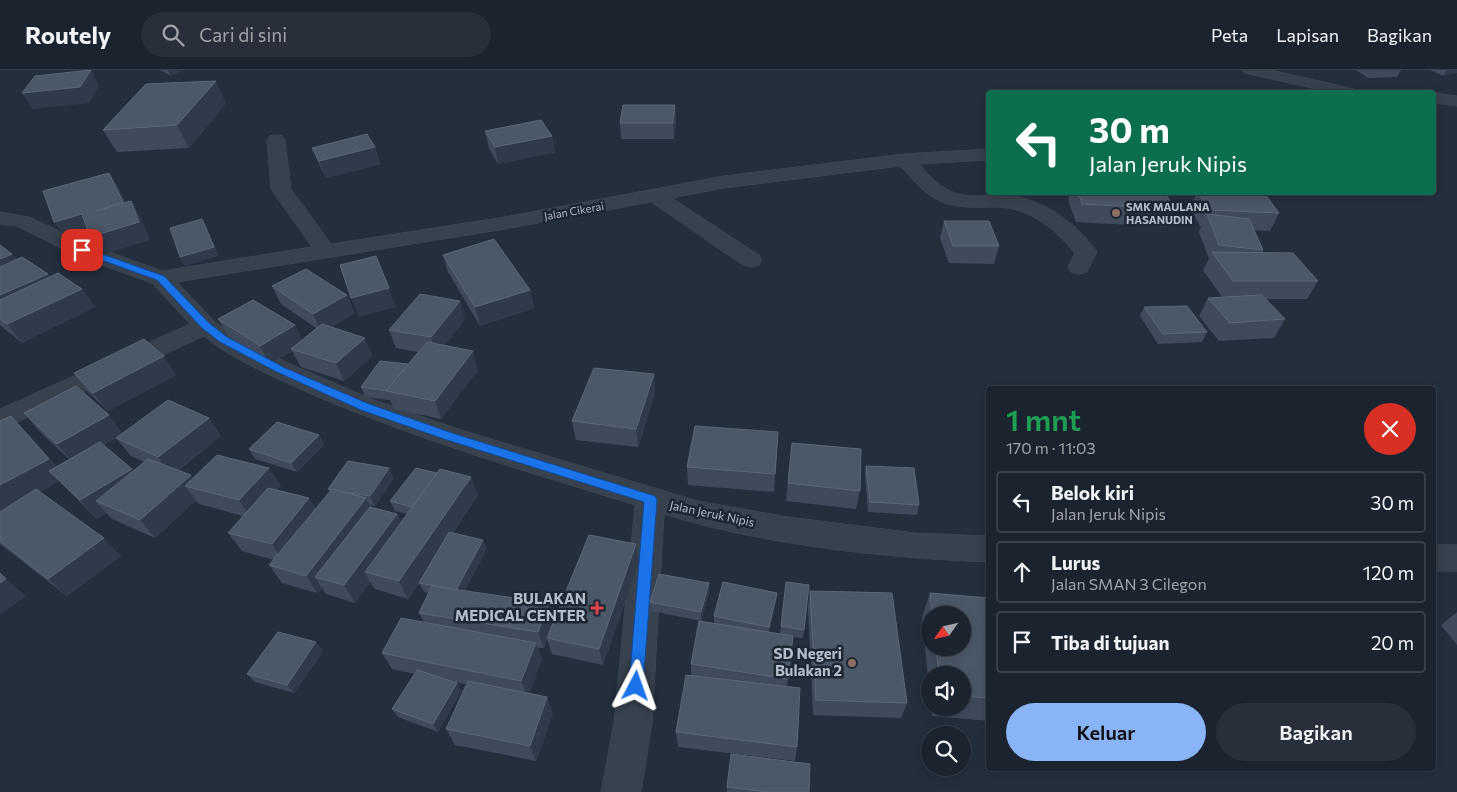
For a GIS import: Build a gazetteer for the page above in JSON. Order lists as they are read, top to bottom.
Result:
{
  "streets": {
    "street": ["Jalan Cikerai", "Jalan Jeruk Nipis"]
  },
  "crossings": [
    ["Jalan Cikerai", "Jalan Jeruk Nipis"]
  ],
  "places": {
    "other": ["SMK MAULANA HASANUDIN", "SD Negeri Bulakan 2"],
    "health": ["BULAKAN MEDICAL CENTER"]
  },
  "north": "bottom left",
  "page": {
    "header": "Routely",
    "search": "Cari di sini",
    "nav": ["Peta", "Lapisan", "Bagikan"],
    "turn": ["30 m", "Jalan Jeruk Nipis"],
    "heading": ["1 mnt", "170 m · 11:03"],
    "list": [
      {
        "name": "Belok kiri",
        "note": "Jalan Jeruk Nipis",
        "value": "30 m"
      },
      {
        "name": "Lurus",
        "note": "Jalan SMAN 3 Cilegon",
        "value": "120 m"
      },
      {
        "name": "Tiba di tujuan",
        "value": "20 m"
      }
    ],
    "buttons": ["Keluar", "Bagikan"]
  }
}
